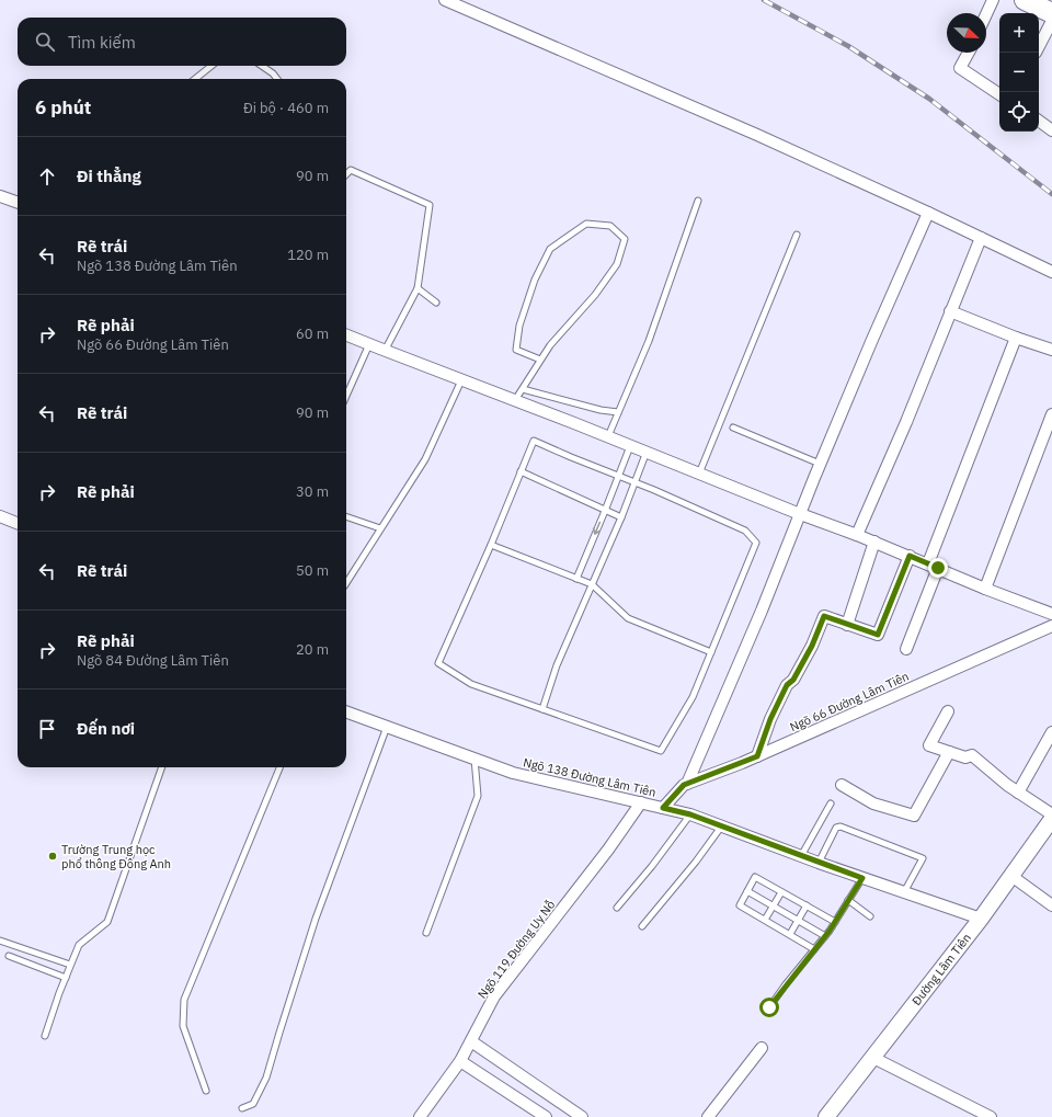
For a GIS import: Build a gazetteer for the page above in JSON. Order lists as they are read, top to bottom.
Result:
{
  "streets": {
    "street": [
      "Ngõ 66 Đường Lâm Tiên",
      "Ngõ 138 Đường Lâm Tiên",
      "Ngõ 119 Đường Uy Nỗ",
      "Đường Lâm Tiên"
    ]
  },
  "crossings": [
    ["Ngõ 66 Đường Lâm Tiên", "Ngõ 138 Đường Lâm Tiên"],
    ["Ngõ 138 Đường Lâm Tiên", "Ngõ 119 Đường Uy Nỗ"],
    ["Ngõ 138 Đường Lâm Tiên", "Đường Lâm Tiên"]
  ],
  "places": ["Trường Trung học phổ thông Đông Anh"],
  "north": "bottom right",
  "page": {
    "map_buttons": ["+", "−"],
    "search": "Tìm kiếm",
    "heading": ["6 phút", "Đi bộ · 460 m"],
    "list": [
      ["Đi thẳng", "90 m"],
      ["Rẽ trái", "Ngõ 138 Đường Lâm Tiên", "120 m"],
      ["Rẽ phải", "Ngõ 66 Đường Lâm Tiên", "60 m"],
      ["Rẽ trái", "90 m"],
      ["Rẽ phải", "30 m"],
      ["Rẽ trái", "50 m"],
      ["Rẽ phải", "Ngõ 84 Đường Lâm Tiên", "20 m"],
      "Đến nơi"
    ]
  }
}
